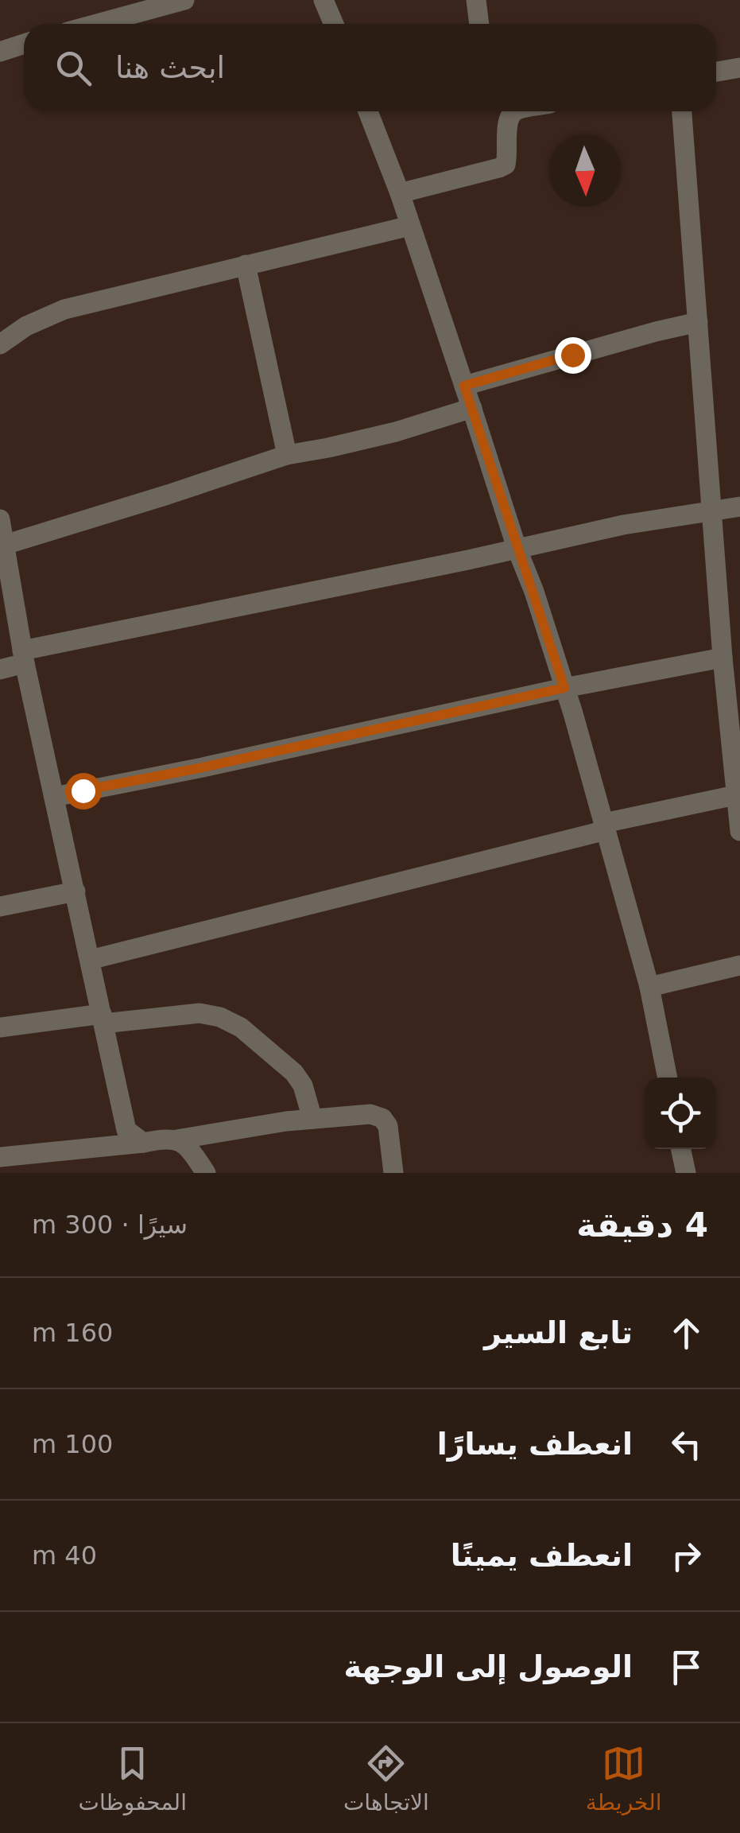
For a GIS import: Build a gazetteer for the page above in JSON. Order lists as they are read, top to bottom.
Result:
{
  "north": "bottom",
  "page": {
    "search": "ابحث هنا",
    "heading": ["4 دقيقة", "سيرًا · 300 m"],
    "list": [
      ["تابع السير", "160 m"],
      ["انعطف يسارًا", "100 m"],
      ["انعطف يمينًا", "40 m"],
      "الوصول إلى الوجهة"
    ],
    "nav": ["الخريطة", "الاتجاهات", "المحفوظات"]
  }
}
